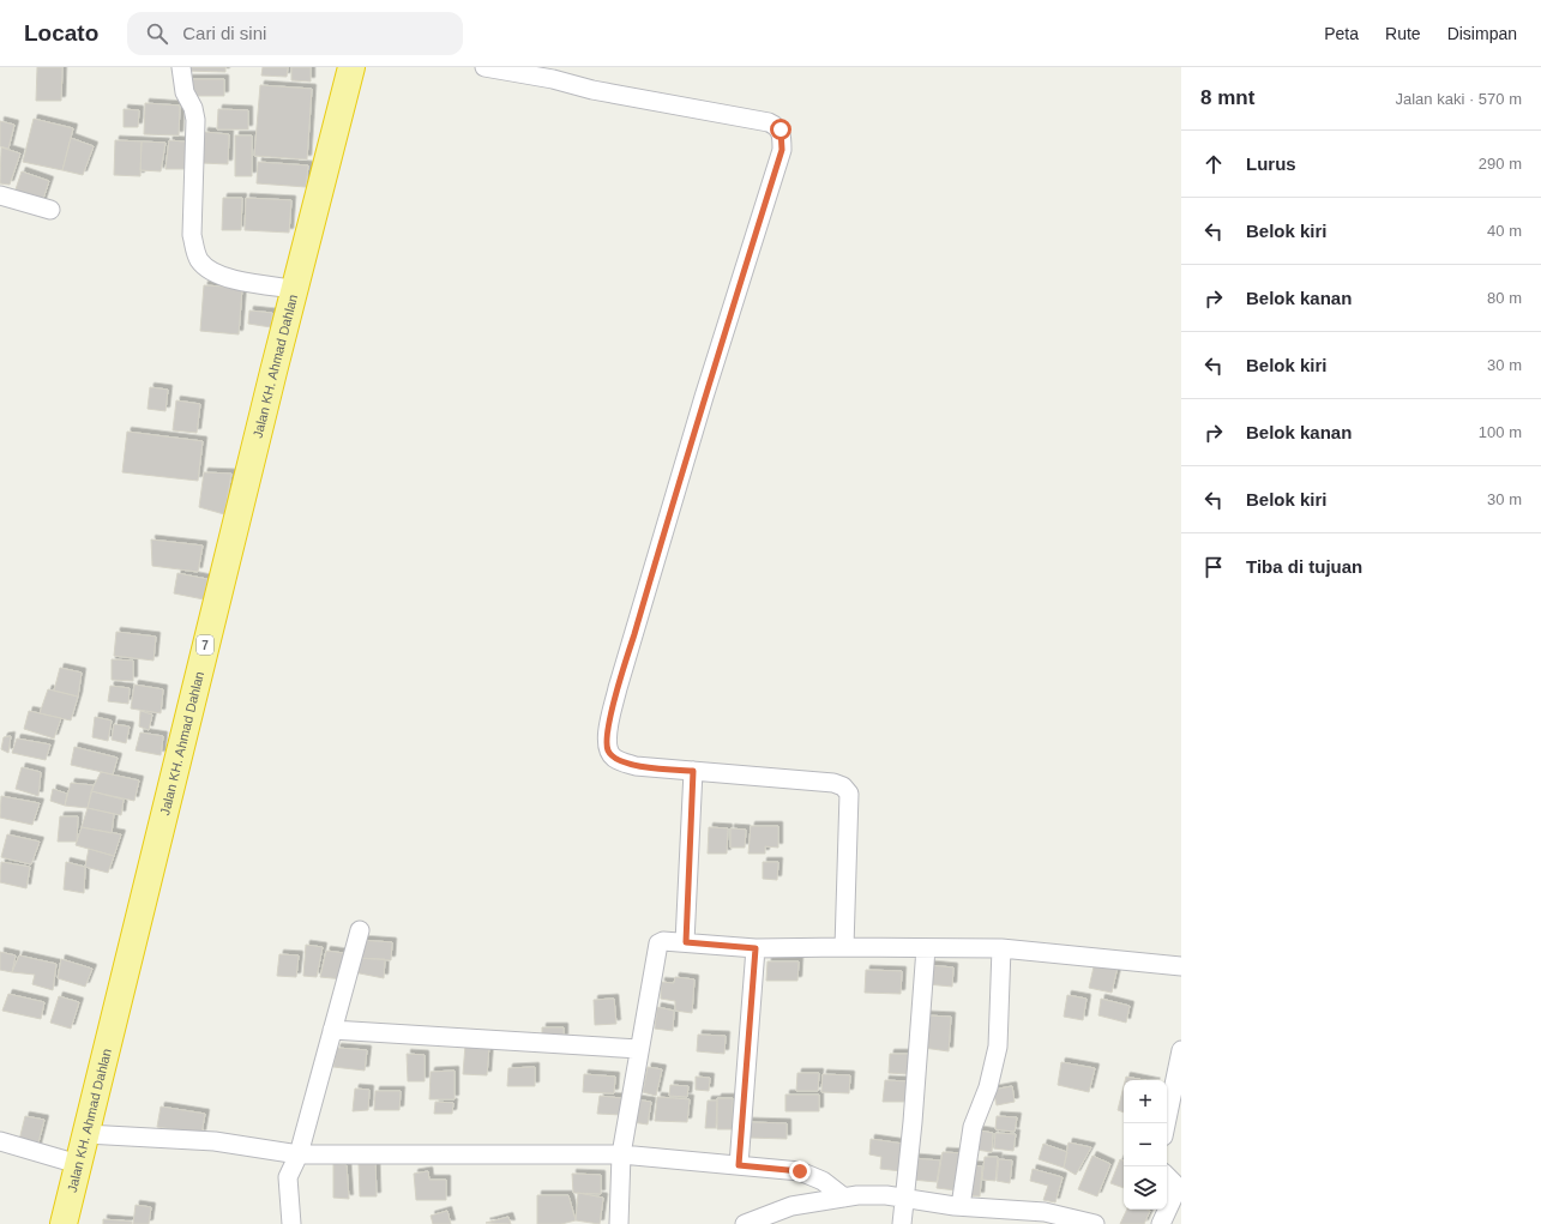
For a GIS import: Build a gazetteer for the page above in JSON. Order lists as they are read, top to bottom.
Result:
{
  "streets": {
    "highway": ["Jalan KH. Ahmad Dahlan", "7"]
  },
  "page": {
    "header": "Locato",
    "search": "Cari di sini",
    "nav": ["Peta", "Rute", "Disimpan"],
    "heading": ["8 mnt", "Jalan kaki · 570 m"],
    "list": [
      ["Lurus", "290 m"],
      ["Belok kiri", "40 m"],
      ["Belok kanan", "80 m"],
      ["Belok kiri", "30 m"],
      ["Belok kanan", "100 m"],
      ["Belok kiri", "30 m"],
      "Tiba di tujuan"
    ],
    "map_buttons": ["+", "−"]
  }
}
